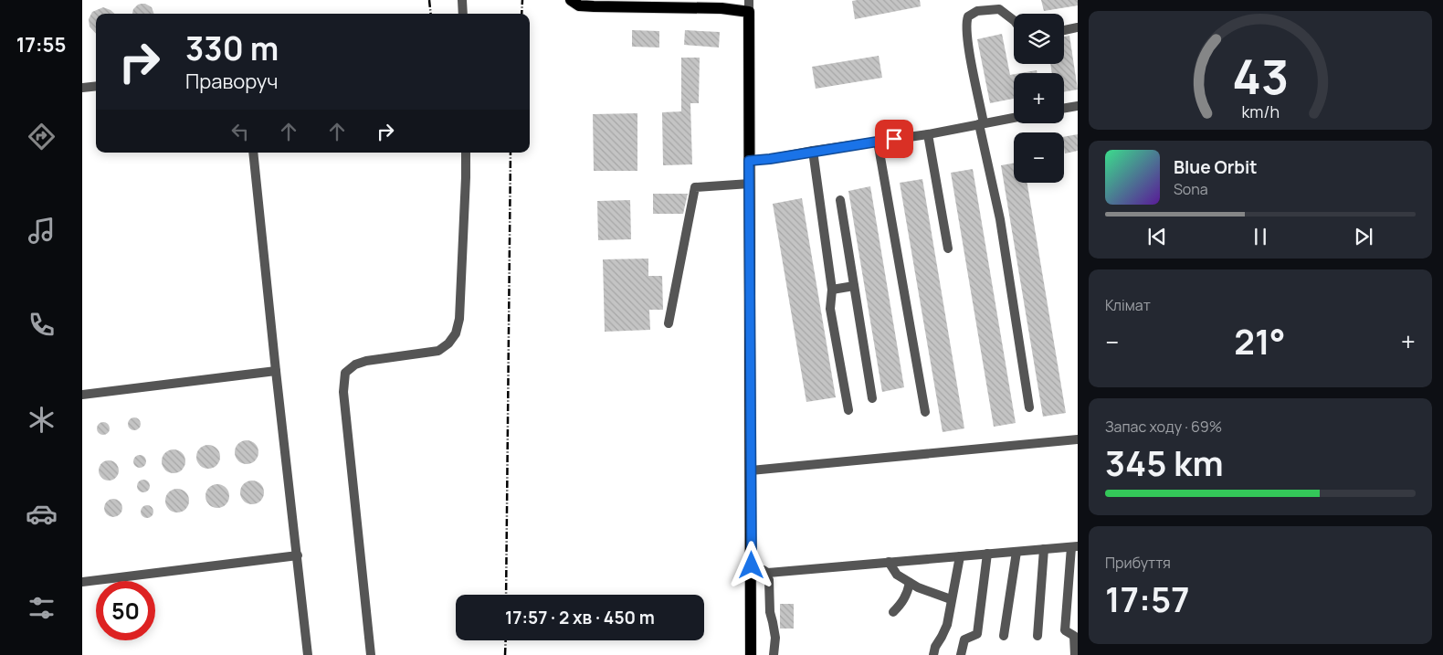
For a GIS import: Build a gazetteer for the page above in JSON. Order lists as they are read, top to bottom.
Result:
{
  "page": {
    "tabs": "17:55",
    "map_buttons": ["+", "−"],
    "turn": ["330 m", "Праворуч"],
    "song": ["Blue Orbit", "Sona"],
    "tile": [
      "Клімат",
      ["Запас ходу · 69%", "345 km"],
      ["Прибуття", "17:57"]
    ],
    "heat": ["−", "21°", "+"],
    "limit": "50",
    "trip": "17:57 · 2 хв · 450 m",
    "gauge": ["43", "km/h"]
  }
}
